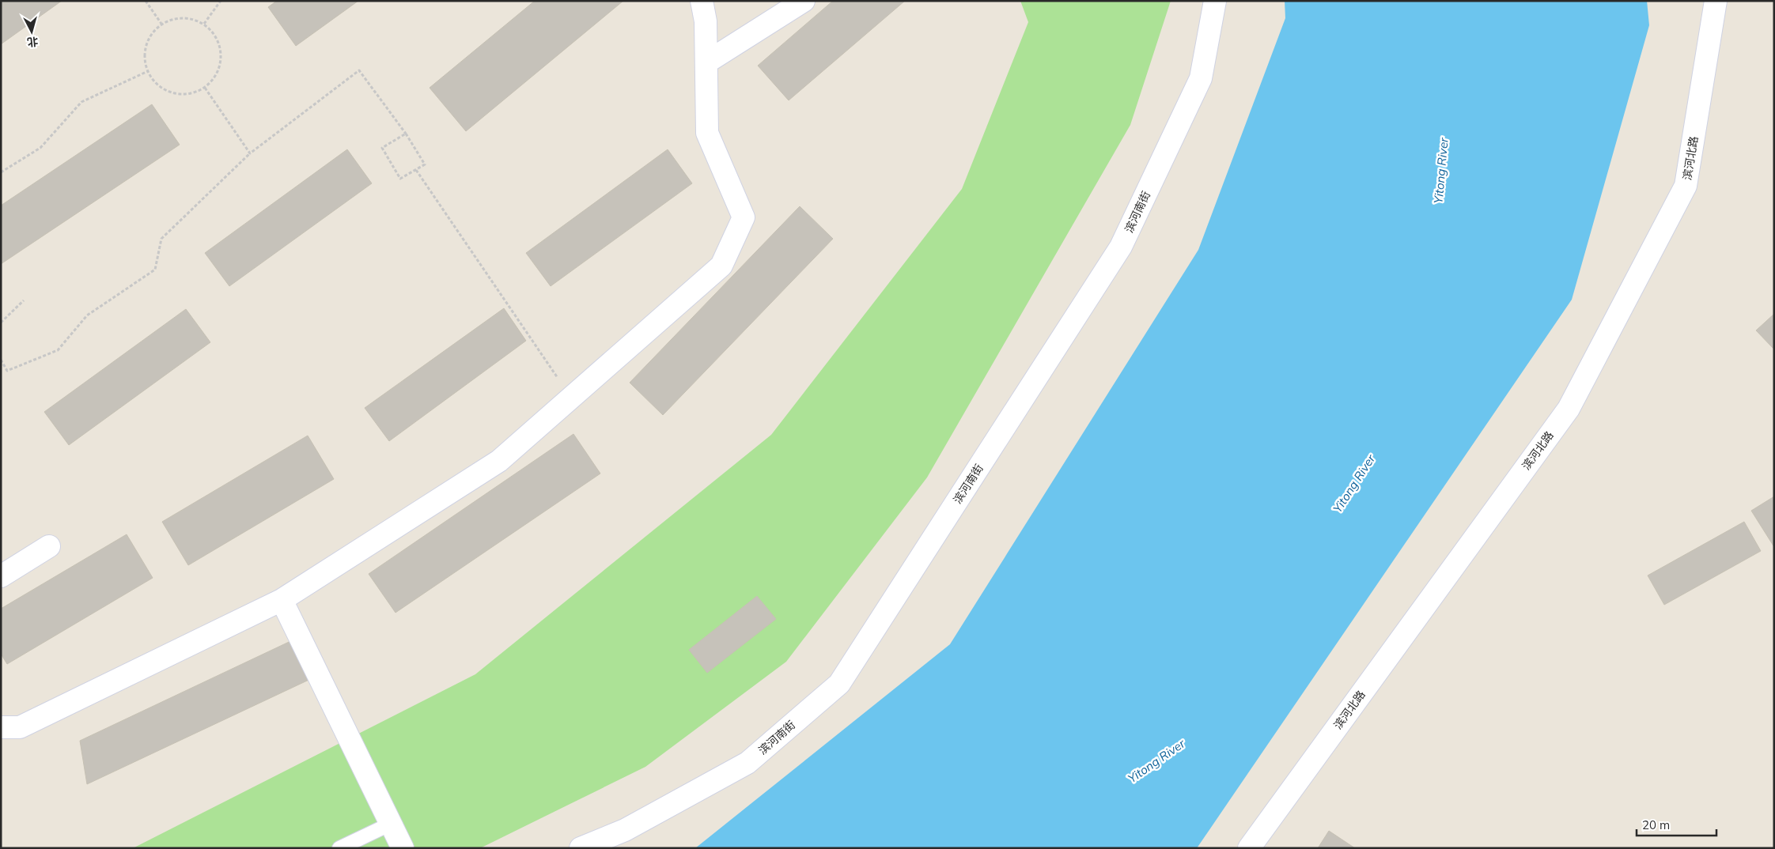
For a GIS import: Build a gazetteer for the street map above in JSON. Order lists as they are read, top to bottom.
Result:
{
  "streets": {
    "street": ["滨河北路", "滨河南街"]
  },
  "water": ["Yitong River"],
  "scale_bar": "20 m",
  "north": "bottom"
}
